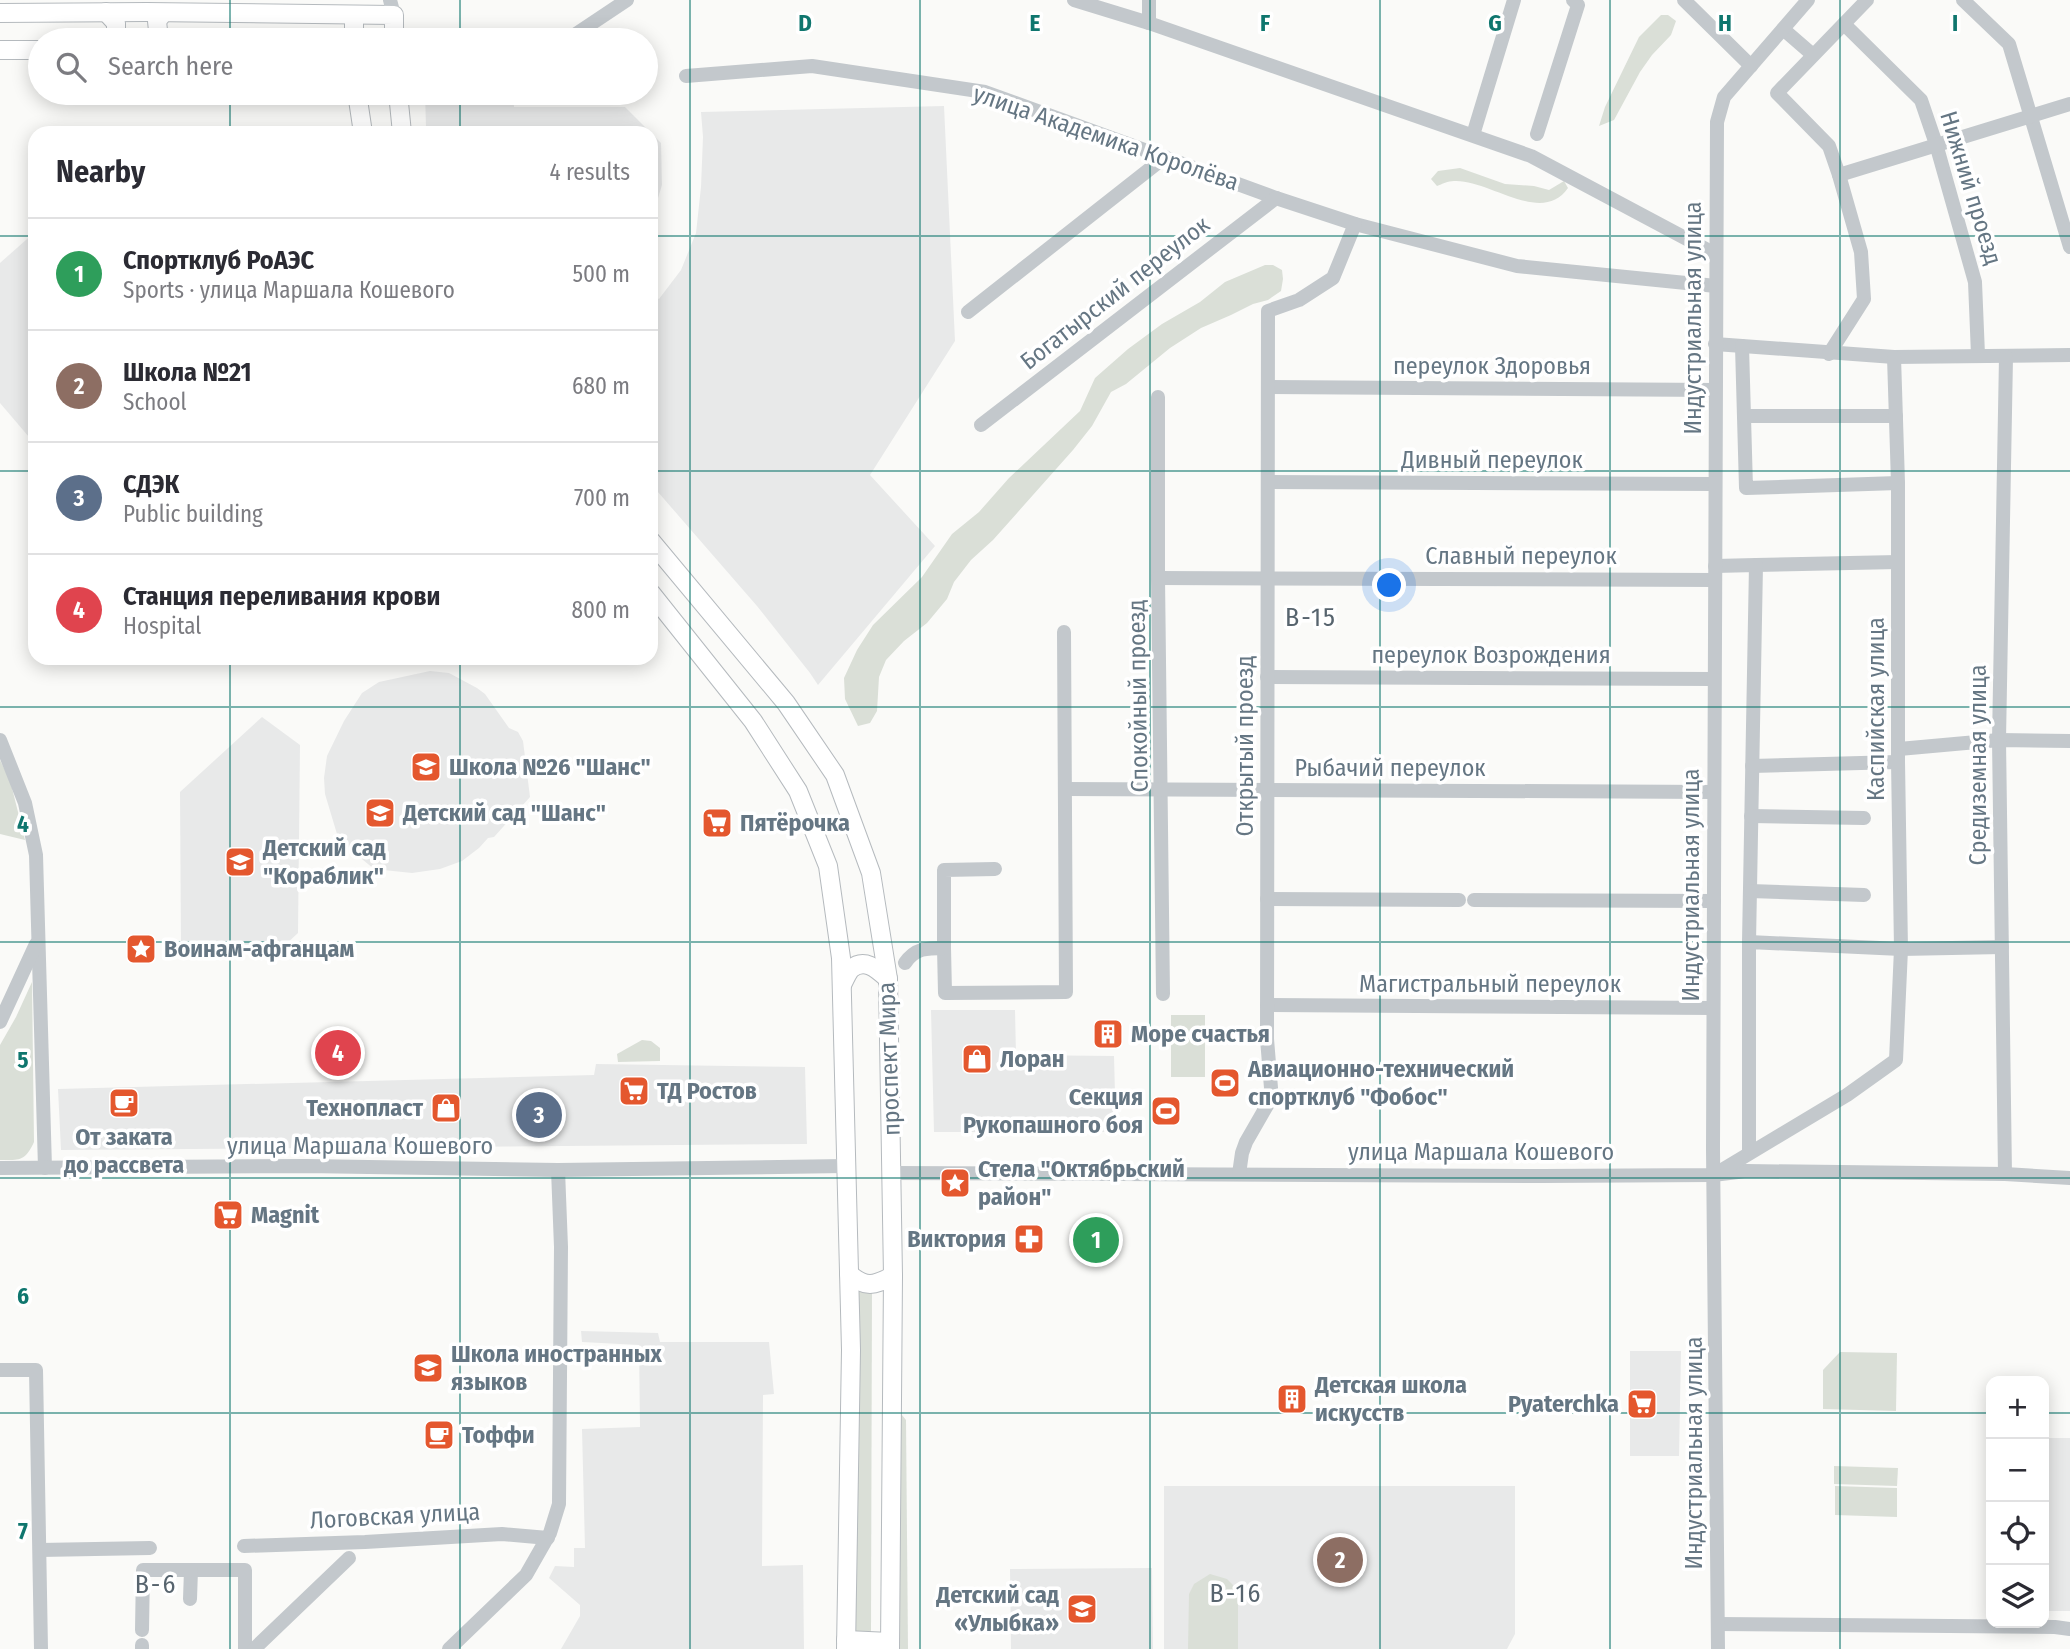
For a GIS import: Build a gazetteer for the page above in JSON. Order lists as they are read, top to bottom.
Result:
{
  "streets": {
    "main road": ["проспект Мира"],
    "street": [
      "улица Академика Королёва",
      "Нижний проезд",
      "Богатырский переулок",
      "Индустриальная улица",
      "переулок Здоровья",
      "Дивный переулок",
      "Славный переулок",
      "переулок Возрождения",
      "Спокойный проезд",
      "Каспийская улица",
      "Открытый проезд",
      "Средиземная улица",
      "Рыбачий переулок",
      "Магистральный переулок",
      "улица Маршала Кошевого",
      "Логовская улица"
    ]
  },
  "crossings": [
    ["улица Академика Королёва", "Богатырский переулок"],
    ["улица Академика Королёва", "Индустриальная улица"],
    ["улица Академика Королёва", "Открытый проезд"],
    ["Индустриальная улица", "переулок Здоровья"],
    ["Индустриальная улица", "Дивный переулок"],
    ["Индустриальная улица", "Славный переулок"],
    ["Индустриальная улица", "переулок Возрождения"],
    ["Индустриальная улица", "Рыбачий переулок"],
    ["Индустриальная улица", "Магистральный переулок"],
    ["Индустриальная улица", "улица Маршала Кошевого"],
    ["переулок Здоровья", "Открытый проезд"],
    ["Дивный переулок", "Открытый проезд"],
    ["Славный переулок", "Спокойный проезд"],
    ["Славный переулок", "Каспийская улица"],
    ["Славный переулок", "Открытый проезд"],
    ["переулок Возрождения", "Открытый проезд"],
    ["Спокойный проезд", "Рыбачий переулок"],
    ["Открытый проезд", "Рыбачий переулок"],
    ["Открытый проезд", "Магистральный переулок"],
    ["Открытый проезд", "улица Маршала Кошевого"],
    ["Средиземная улица", "улица Маршала Кошевого"],
    ["проспект Мира", "улица Маршала Кошевого"]
  ],
  "districts": ["В-15", "В-6", "В-16"],
  "places": {
    "school or university": [
      "Школа №26 \"Шанс\"",
      "Детский сад \"Шанс\"",
      "Детский сад \"Кораблик\"",
      "Школа иностранных языков",
      "Детский сад «Улыбка»"
    ],
    "supermarket": [
      "Пятёрочка",
      "ТД Ростов",
      "Magnit",
      "Pyaterchka"
    ],
    "place": ["Воинам-афганцам", "Стела \"Октябрьский район\""],
    "building": ["Море счастья", "Детская школа искусств"],
    "shop": ["Лоран", "Технопласт"],
    "sports": ["Авиационно-технический спортклуб \"Фобос\"", "Секция Рукопашного боя"],
    "cafe": ["От заката до рассвета", "Тоффи"],
    "pharmacy": ["Виктория"]
  },
  "page": {
    "search": "Search here",
    "heading": ["Nearby", "4 results"],
    "list": [
      {
        "mark": "1",
        "name": "Спортклуб РоАЭС",
        "note": "Sports · улица Маршала Кошевого",
        "value": "500 m"
      },
      {
        "mark": "2",
        "name": "Школа №21",
        "note": "School",
        "value": "680 m"
      },
      {
        "mark": "3",
        "name": "СДЭК",
        "note": "Public building",
        "value": "700 m"
      },
      {
        "mark": "4",
        "name": "Станция переливания крови",
        "note": "Hospital",
        "value": "800 m"
      }
    ],
    "pins": [
      "4",
      "3",
      "1",
      "2"
    ],
    "map_buttons": ["+", "−"]
  },
  "grid": {
    "columns": [
      "D",
      "E",
      "F",
      "G",
      "H",
      "I"
    ],
    "rows": [
      "4",
      "5",
      "6",
      "7"
    ]
  }
}
